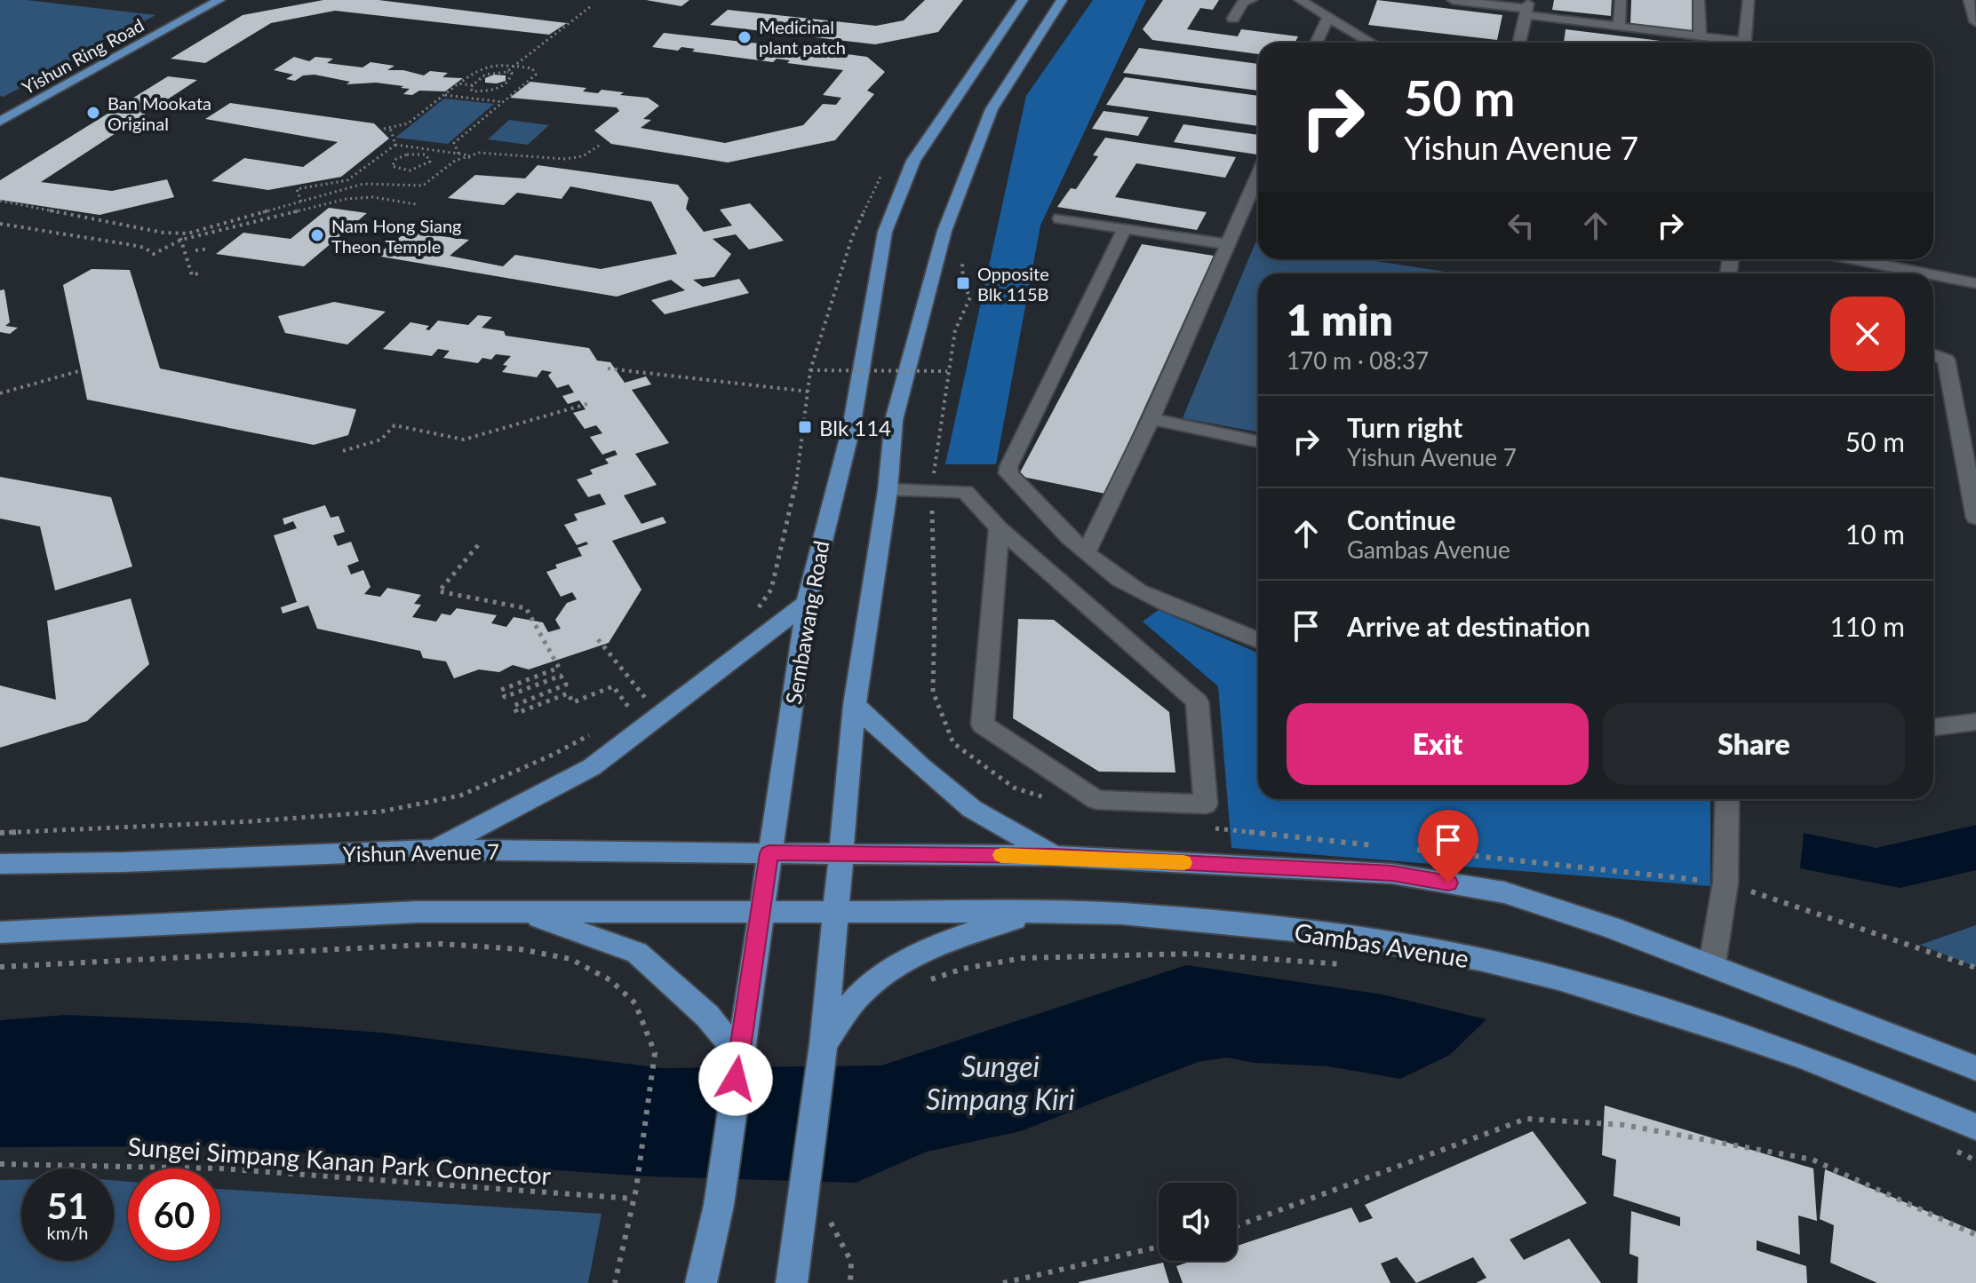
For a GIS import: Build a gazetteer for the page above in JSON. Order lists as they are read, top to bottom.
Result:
{
  "streets": {
    "main road": [
      "Yishun Ring Road",
      "Sembawang Road",
      "Yishun Avenue 7",
      "Gambas Avenue"
    ],
    "path": ["Sungei Simpang Kanan Park Connector"]
  },
  "crossings": [
    ["Sembawang Road", "Yishun Avenue 7"],
    ["Sembawang Road", "Gambas Avenue"]
  ],
  "water": ["Sungei Simpang Kiri"],
  "places": {
    "other": ["Medicinal plant patch", "Ban Mookata Original", "Nam Hong Siang Theon Temple"],
    "transit": ["Opposite Blk 115B", "Blk 114"]
  },
  "page": {
    "turn": ["50 m", "Yishun Avenue 7"],
    "heading": ["1 min", "170 m · 08:37"],
    "list": [
      {
        "name": "Turn right",
        "note": "Yishun Avenue 7",
        "value": "50 m"
      },
      {
        "name": "Continue",
        "note": "Gambas Avenue",
        "value": "10 m"
      },
      {
        "name": "Arrive at destination",
        "value": "110 m"
      }
    ],
    "buttons": ["Exit", "Share"],
    "speed": "51 km/h",
    "limit": "60"
  }
}
